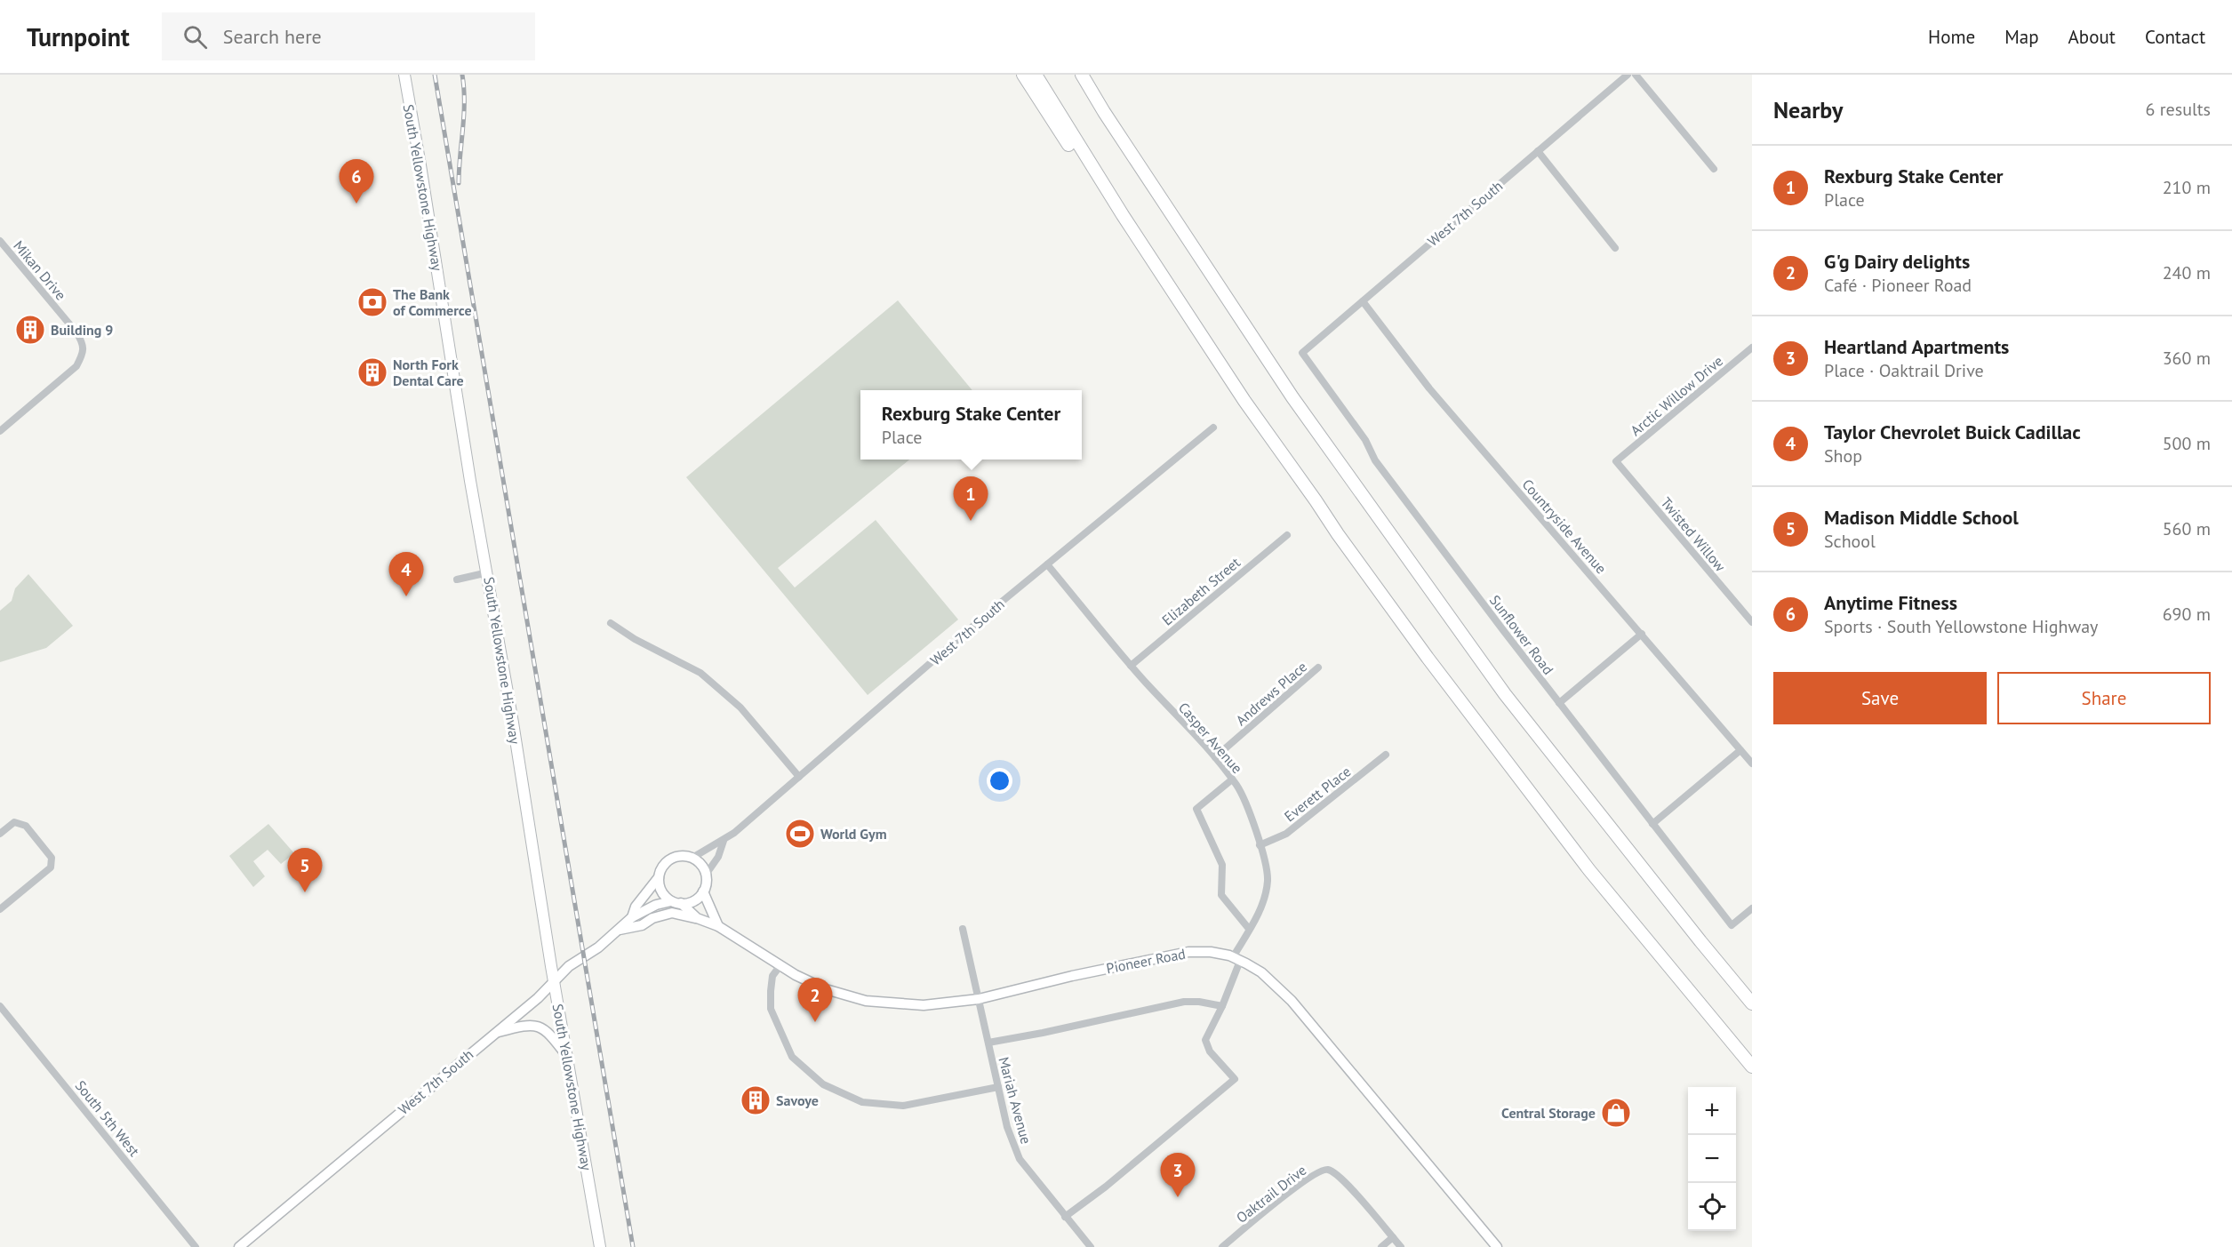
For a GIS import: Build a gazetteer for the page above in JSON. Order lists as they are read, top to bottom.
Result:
{
  "streets": {
    "main road": ["South Yellowstone Highway"],
    "street": [
      "West 7th South",
      "Mikan Drive",
      "Arctic Willow Drive",
      "Countryside Avenue",
      "Twisted Willow",
      "Elizabeth Street",
      "Sunflower Road",
      "Andrews Place",
      "Casper Avenue",
      "Everett Place",
      "Pioneer Road",
      "Mariah Avenue",
      "South 5th West",
      "Oaktrail Drive"
    ]
  },
  "crossings": [
    ["South Yellowstone Highway", "West 7th South"],
    ["West 7th South", "Countryside Avenue"],
    ["West 7th South", "Sunflower Road"],
    ["West 7th South", "Casper Avenue"],
    ["West 7th South", "Pioneer Road"],
    ["Arctic Willow Drive", "Twisted Willow"],
    ["Elizabeth Street", "Casper Avenue"],
    ["Andrews Place", "Casper Avenue"],
    ["Casper Avenue", "Everett Place"],
    ["Casper Avenue", "Pioneer Road"],
    ["Casper Avenue", "Mariah Avenue"],
    ["Pioneer Road", "Mariah Avenue"]
  ],
  "places": {
    "bank": ["The Bank of Commerce"],
    "building": ["Building 9", "North Fork Dental Care", "Savoye"],
    "sports": ["World Gym"],
    "shop": ["Central Storage"]
  },
  "page": {
    "header": "Turnpoint",
    "search": "Search here",
    "nav": [
      "Home",
      "Map",
      "About",
      "Contact"
    ],
    "heading": ["Nearby", "6 results"],
    "list": [
      {
        "mark": "1",
        "name": "Rexburg Stake Center",
        "note": "Place",
        "value": "210 m"
      },
      {
        "mark": "2",
        "name": "G'g Dairy delights",
        "note": "Café · Pioneer Road",
        "value": "240 m"
      },
      {
        "mark": "3",
        "name": "Heartland Apartments",
        "note": "Place · Oaktrail Drive",
        "value": "360 m"
      },
      {
        "mark": "4",
        "name": "Taylor Chevrolet Buick Cadillac",
        "note": "Shop",
        "value": "500 m"
      },
      {
        "mark": "5",
        "name": "Madison Middle School",
        "note": "School",
        "value": "560 m"
      },
      {
        "mark": "6",
        "name": "Anytime Fitness",
        "note": "Sports · South Yellowstone Highway",
        "value": "690 m"
      }
    ],
    "pins": [
      "6",
      "1",
      "4",
      "5",
      "2",
      "3"
    ],
    "popup": ["Rexburg Stake Center", "Place"],
    "buttons": ["Save", "Share"],
    "map_buttons": ["+", "−"]
  }
}
